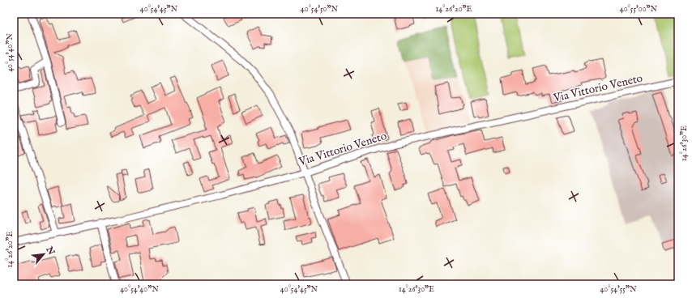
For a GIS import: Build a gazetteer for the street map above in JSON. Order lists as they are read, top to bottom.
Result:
{
  "streets": {
    "street": ["Via Vittorio Veneto"]
  },
  "north": "top right",
  "coordinates": [
    "40°54'45\"N",
    "40°54'50\"N",
    "14°26'20\"E",
    "40°55'00\"N",
    "40°54'40\"N",
    "14°26'30\"E",
    "40°54'55\"N"
  ]
}
